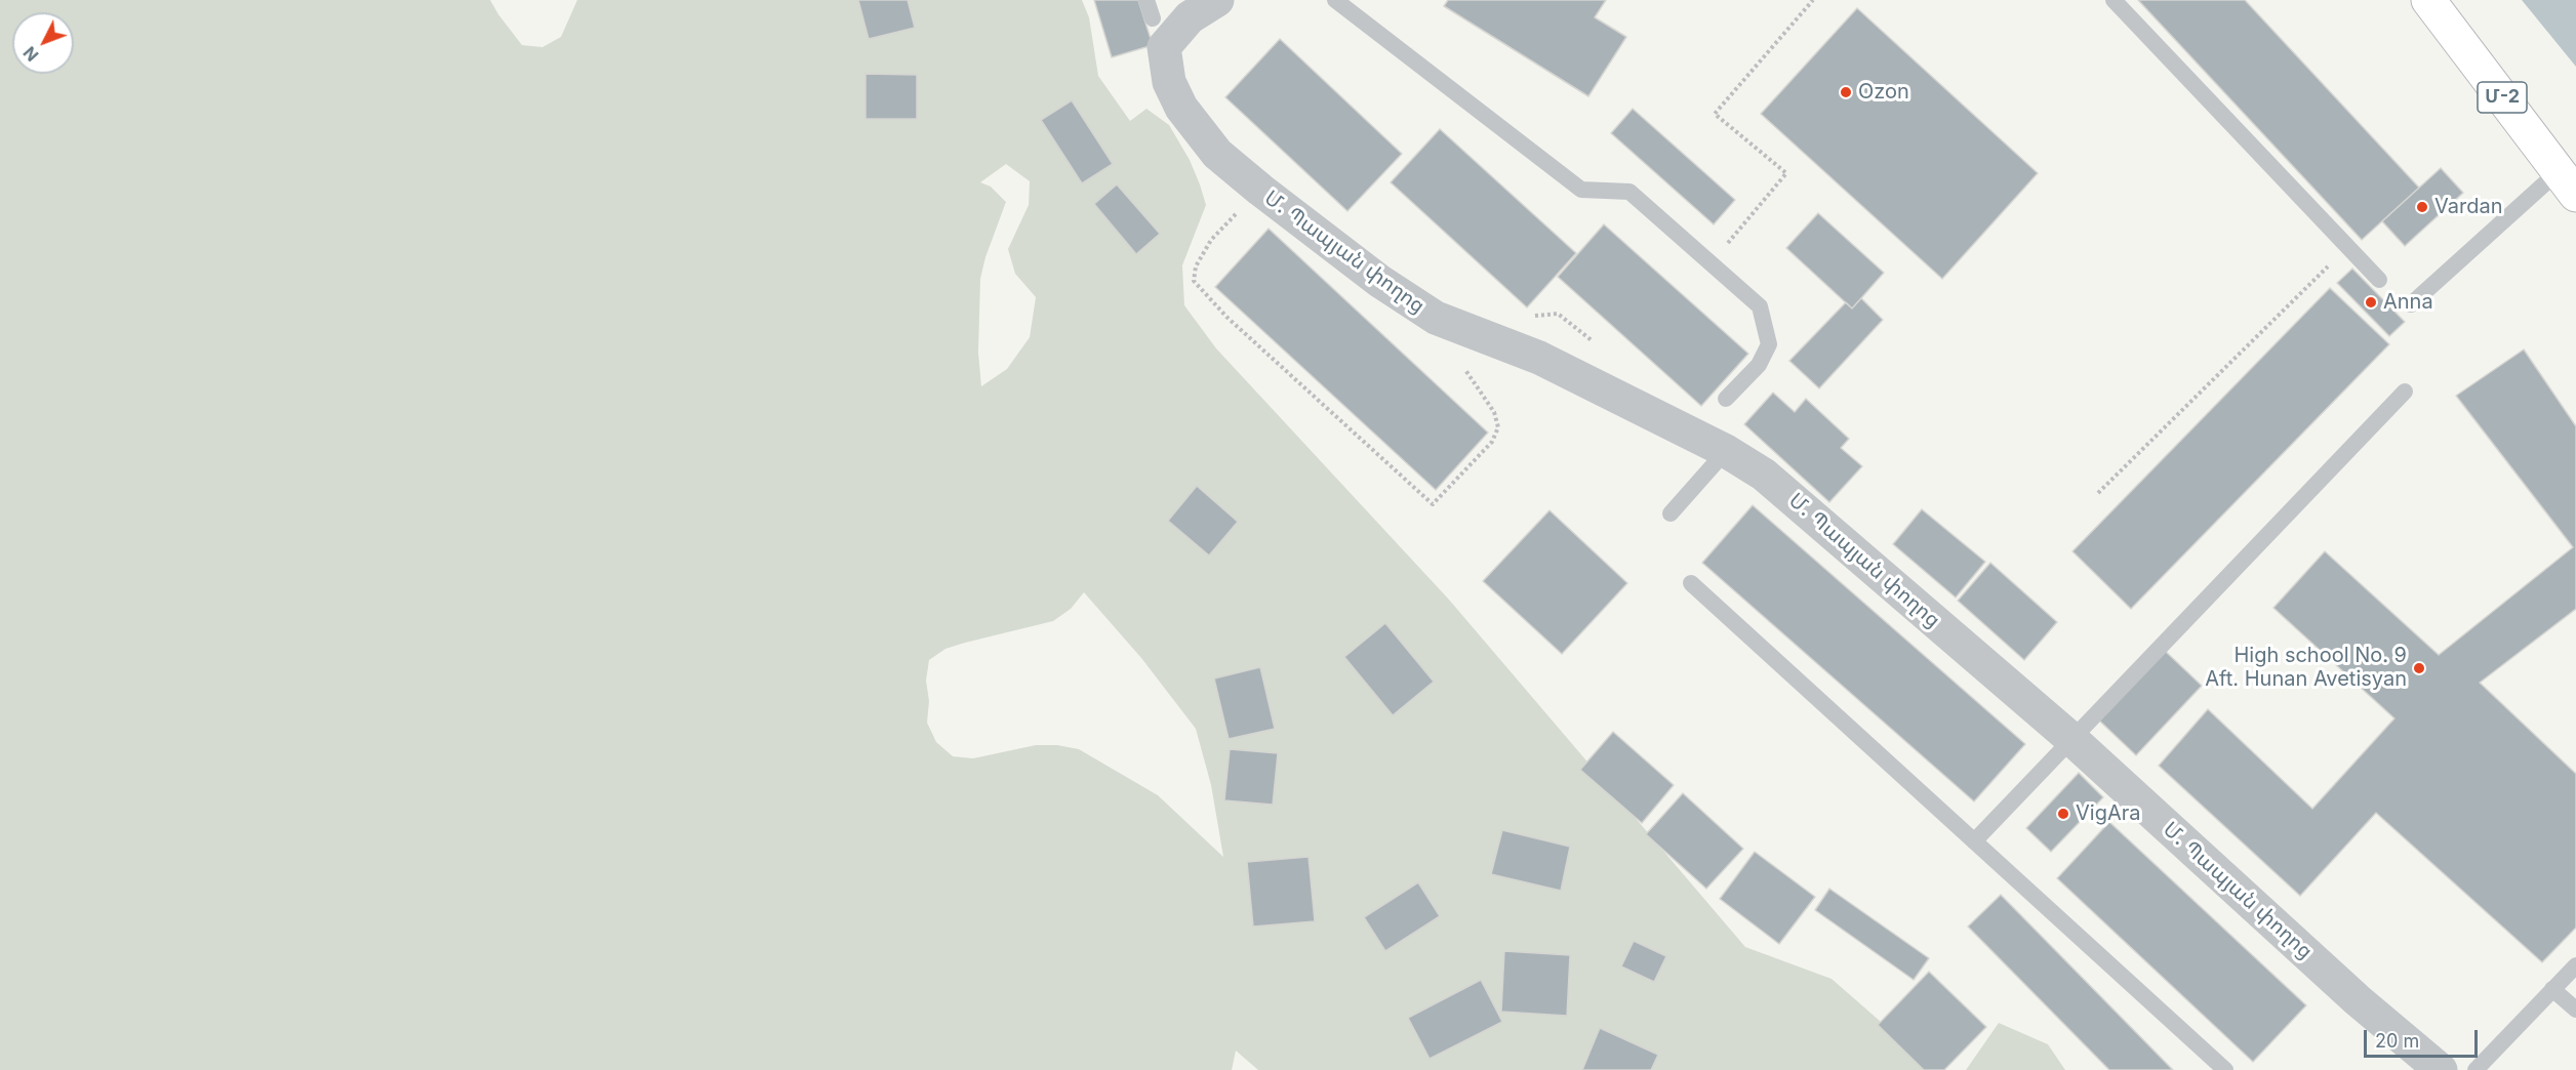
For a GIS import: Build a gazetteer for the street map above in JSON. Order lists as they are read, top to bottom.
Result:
{
  "streets": {
    "highway": ["Մ-2"],
    "street": ["Մ․ Պապյան փողոց"]
  },
  "places": [
    "Ozon",
    "Vardan",
    "Anna",
    "High school No. 9 Aft. Hunan Avetisyan",
    "VigAra"
  ],
  "scale_bar": "20 m",
  "north": "bottom left"
}
